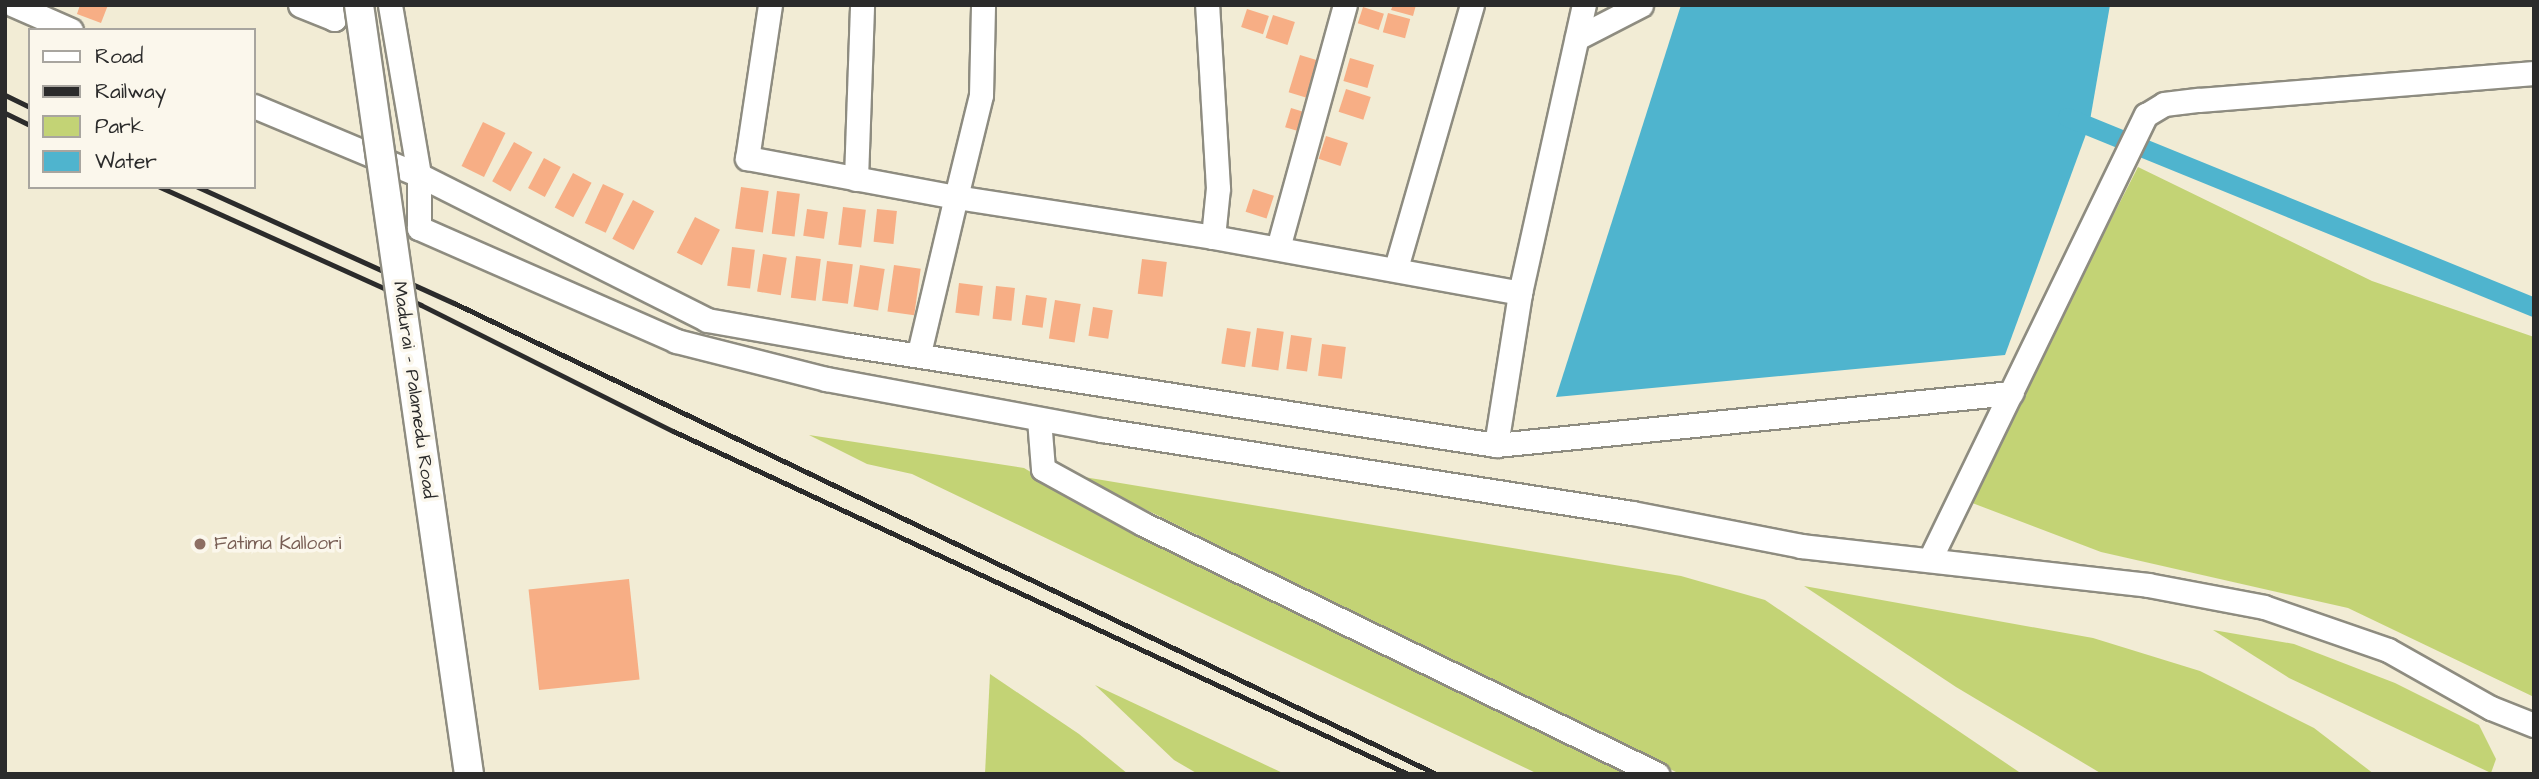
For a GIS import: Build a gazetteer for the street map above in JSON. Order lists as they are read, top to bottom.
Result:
{
  "streets": {
    "main road": ["Madurai - Palamedu Road"]
  },
  "places": ["Fatima Kalloori"],
  "legend": [
    "Road",
    "Railway",
    "Park",
    "Water"
  ]
}
